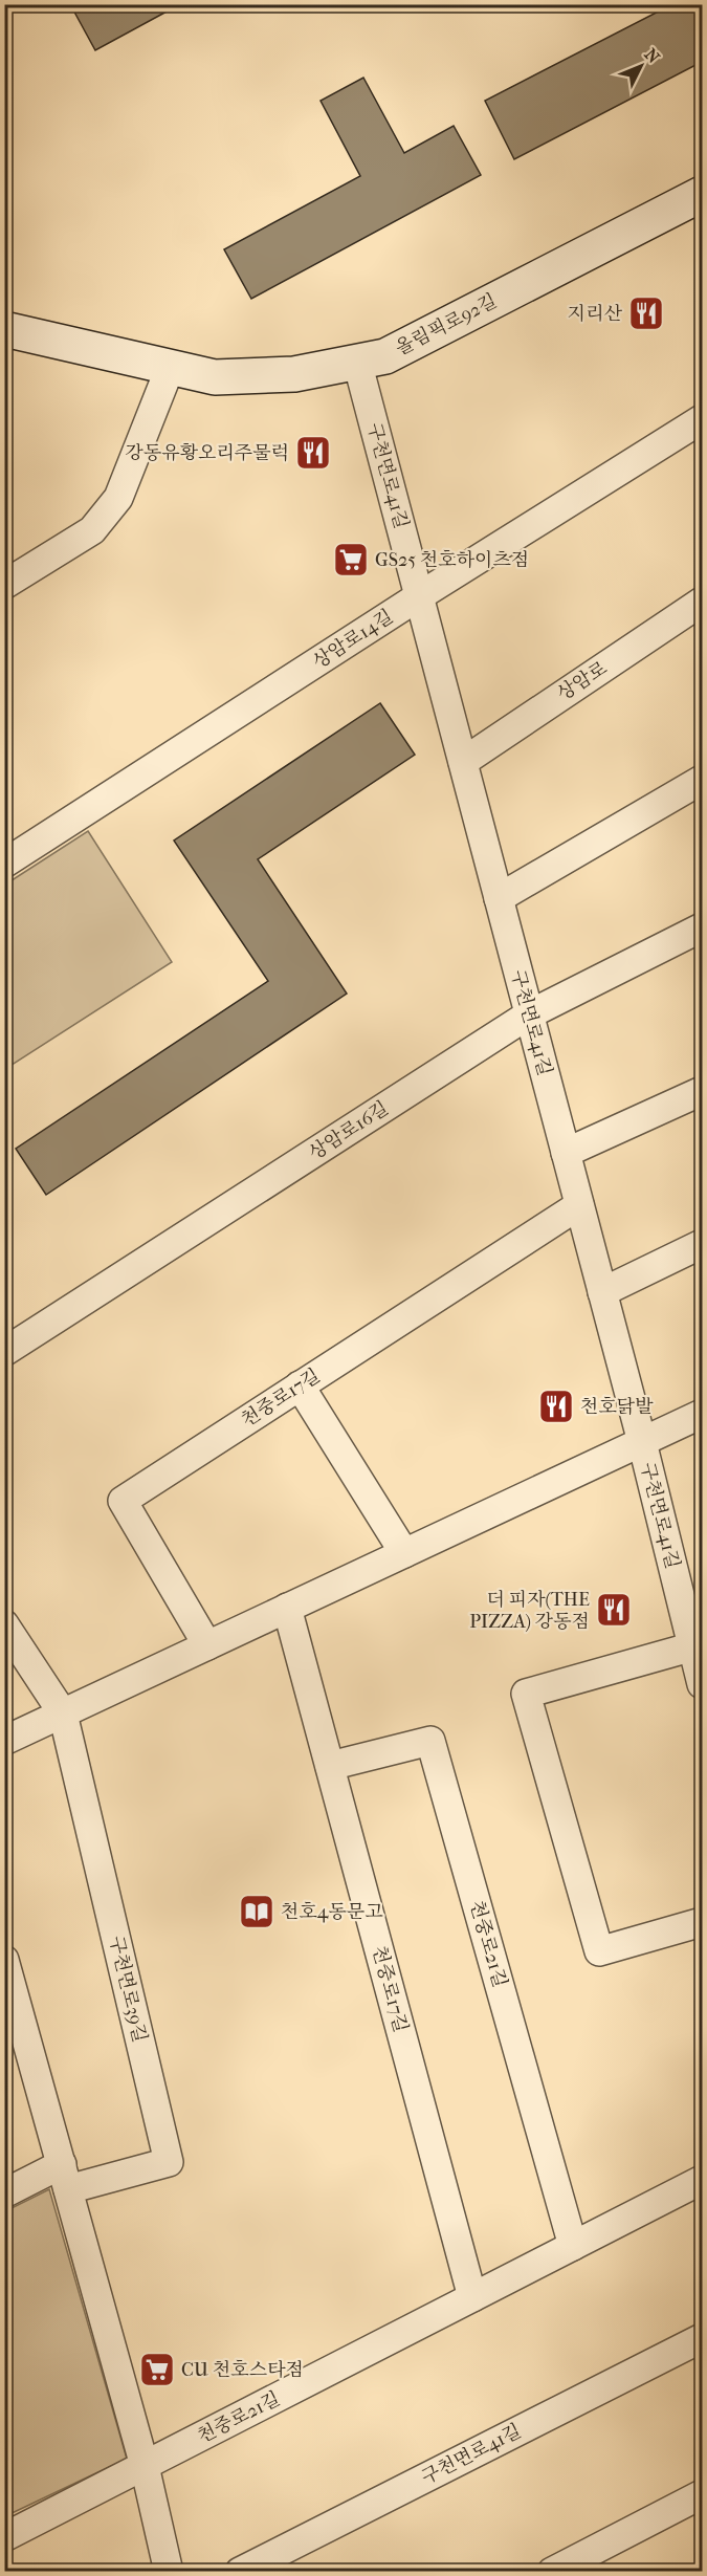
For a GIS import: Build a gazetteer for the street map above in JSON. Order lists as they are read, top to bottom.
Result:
{
  "streets": {
    "street": [
      "올림픽로92길",
      "구천면로41길",
      "상암로14길",
      "상암로",
      "상암로16길",
      "천중로17길",
      "천중로21길",
      "구천면로39길"
    ]
  },
  "crossings": [
    ["올림픽로92길", "구천면로41길"],
    ["구천면로41길", "상암로14길"],
    ["구천면로41길", "상암로"],
    ["구천면로41길", "상암로16길"],
    ["구천면로41길", "천중로17길"],
    ["천중로17길", "천중로21길"]
  ],
  "places": {
    "restaurant": [
      "지리산",
      "강동유황오리주물럭",
      "천호닭발",
      "더 피자(THE PIZZA) 강동점"
    ],
    "supermarket": ["GS25 천호하이츠점", "CU 천호스타점"],
    "library": ["천호4동문고"]
  },
  "north": "top right"
}
